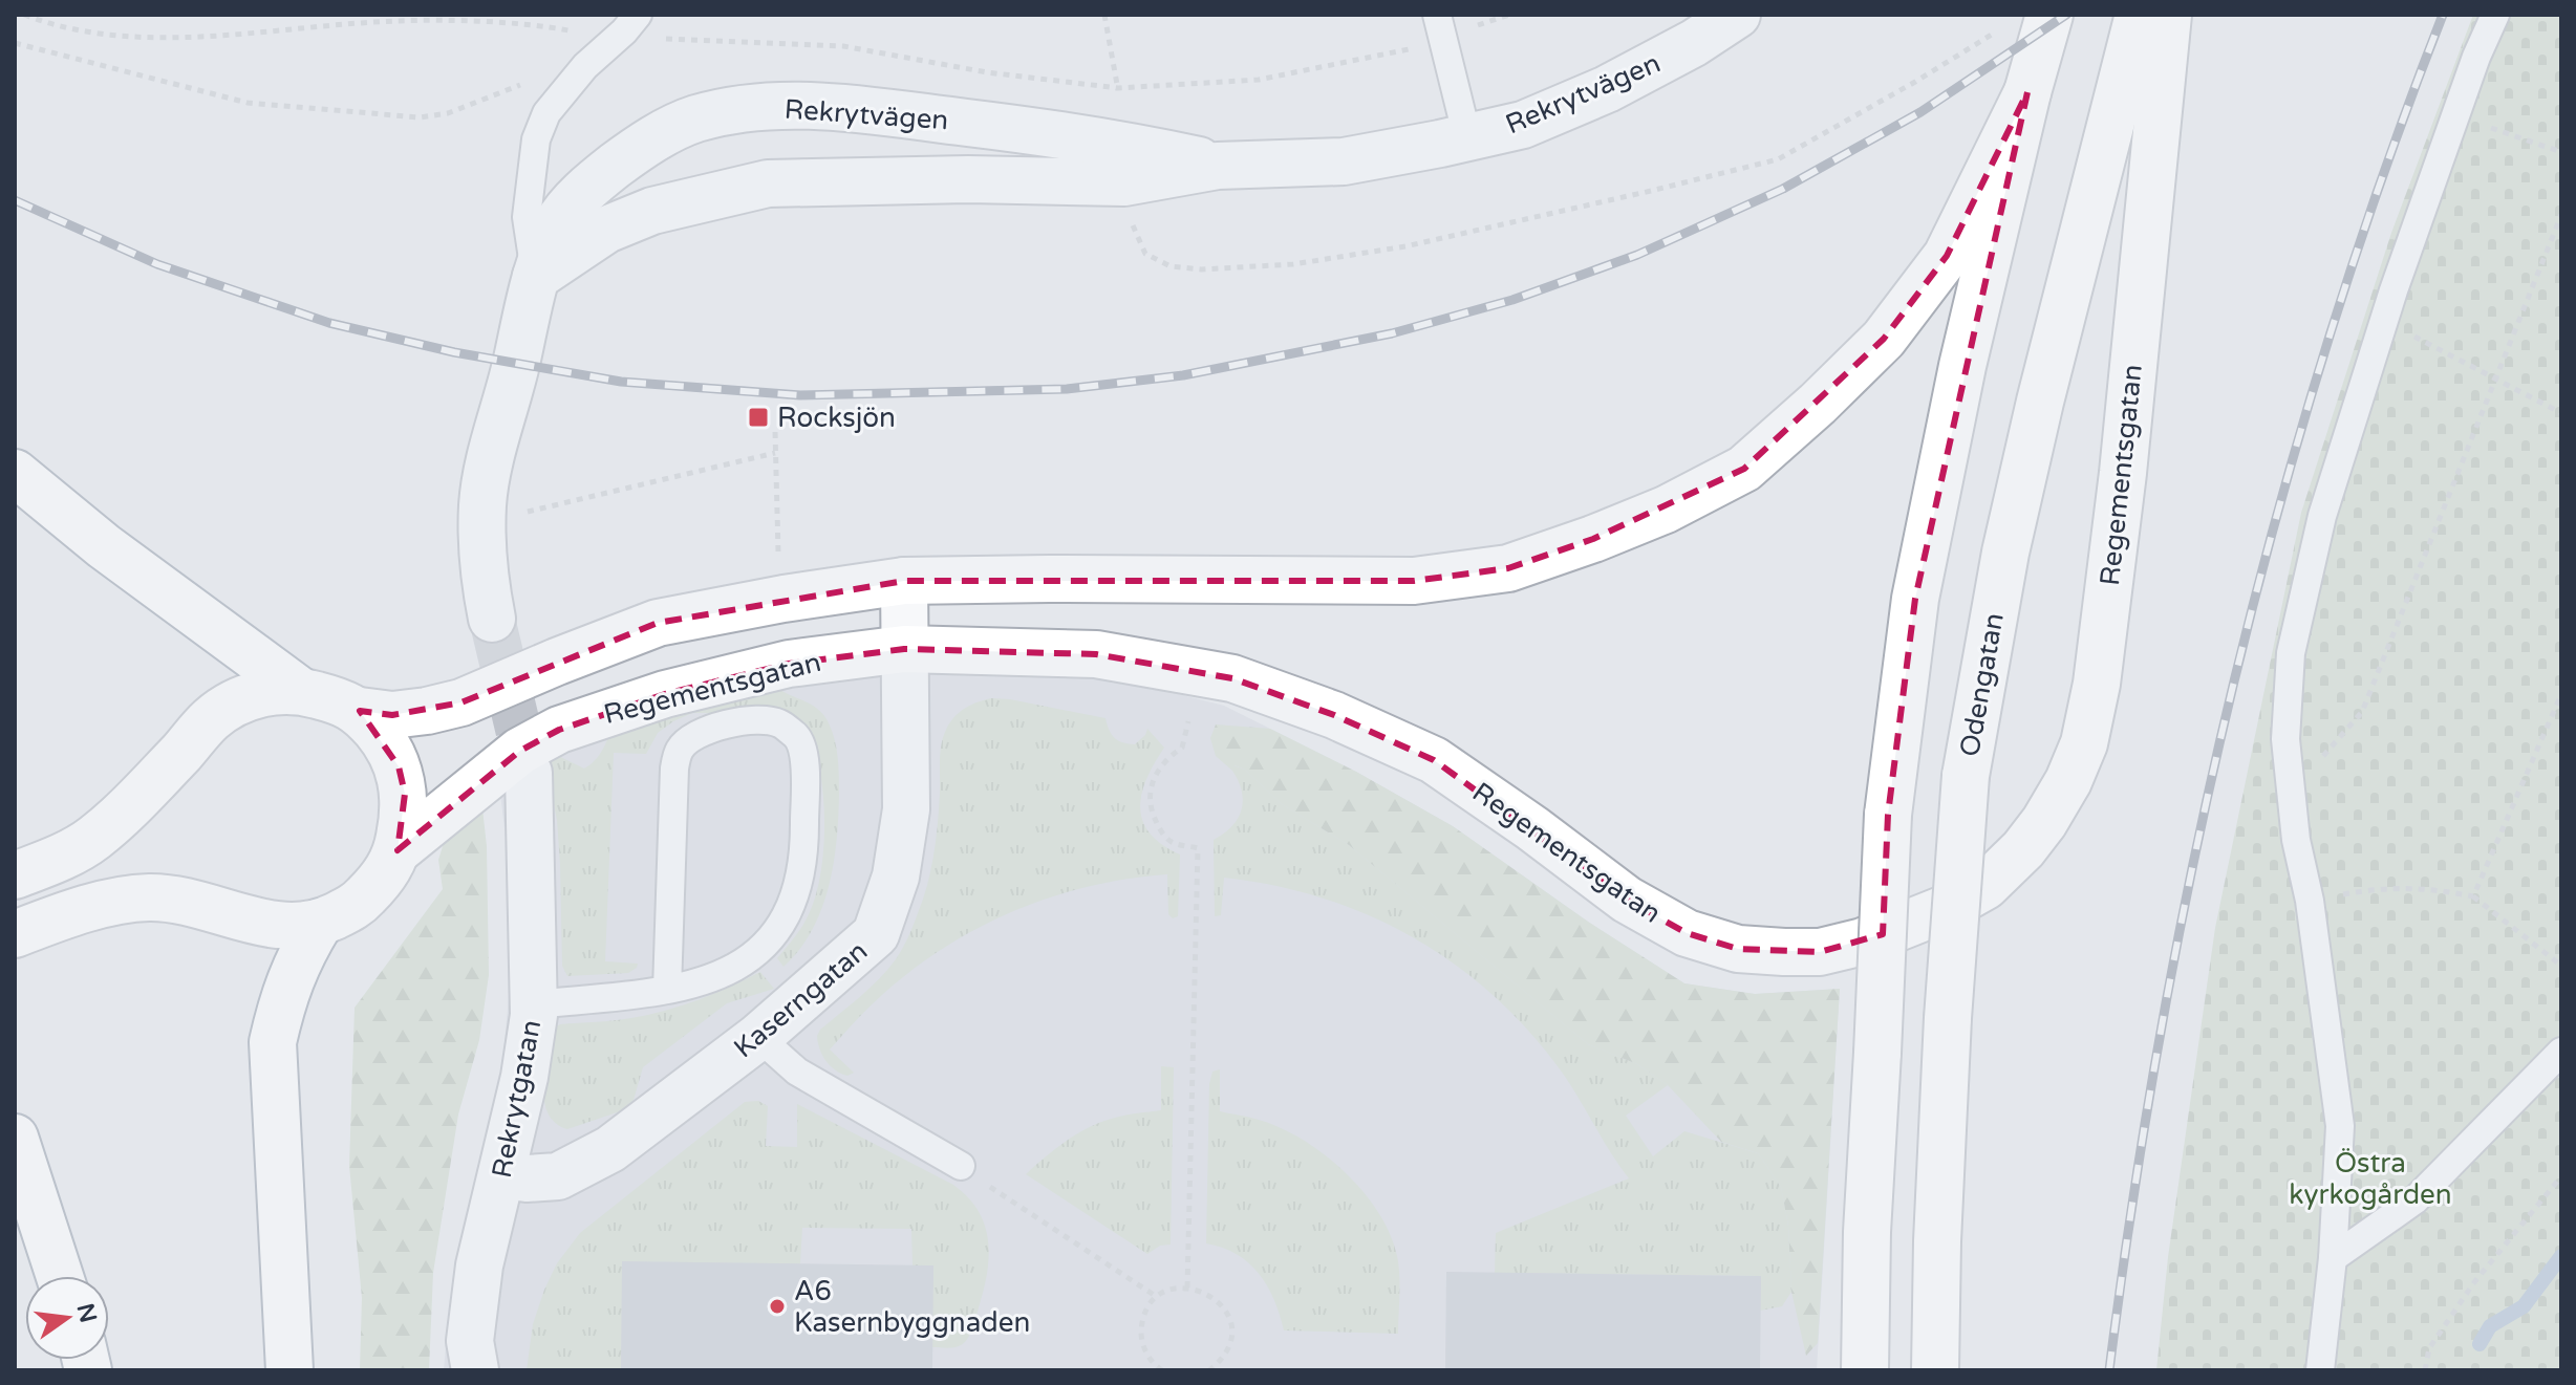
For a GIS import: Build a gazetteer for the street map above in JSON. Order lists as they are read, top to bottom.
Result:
{
  "streets": {
    "main road": ["Regementsgatan", "Odengatan"],
    "street": ["Rekrytvägen", "Kaserngatan", "Rekrytgatan"]
  },
  "crossings": [
    ["Regementsgatan", "Kaserngatan"],
    ["Kaserngatan", "Rekrytgatan"]
  ],
  "parks": ["Östra kyrkogården"],
  "places": {
    "transit": ["Rocksjön"],
    "other": ["A6 Kasernbyggnaden"]
  },
  "north": "right"
}
